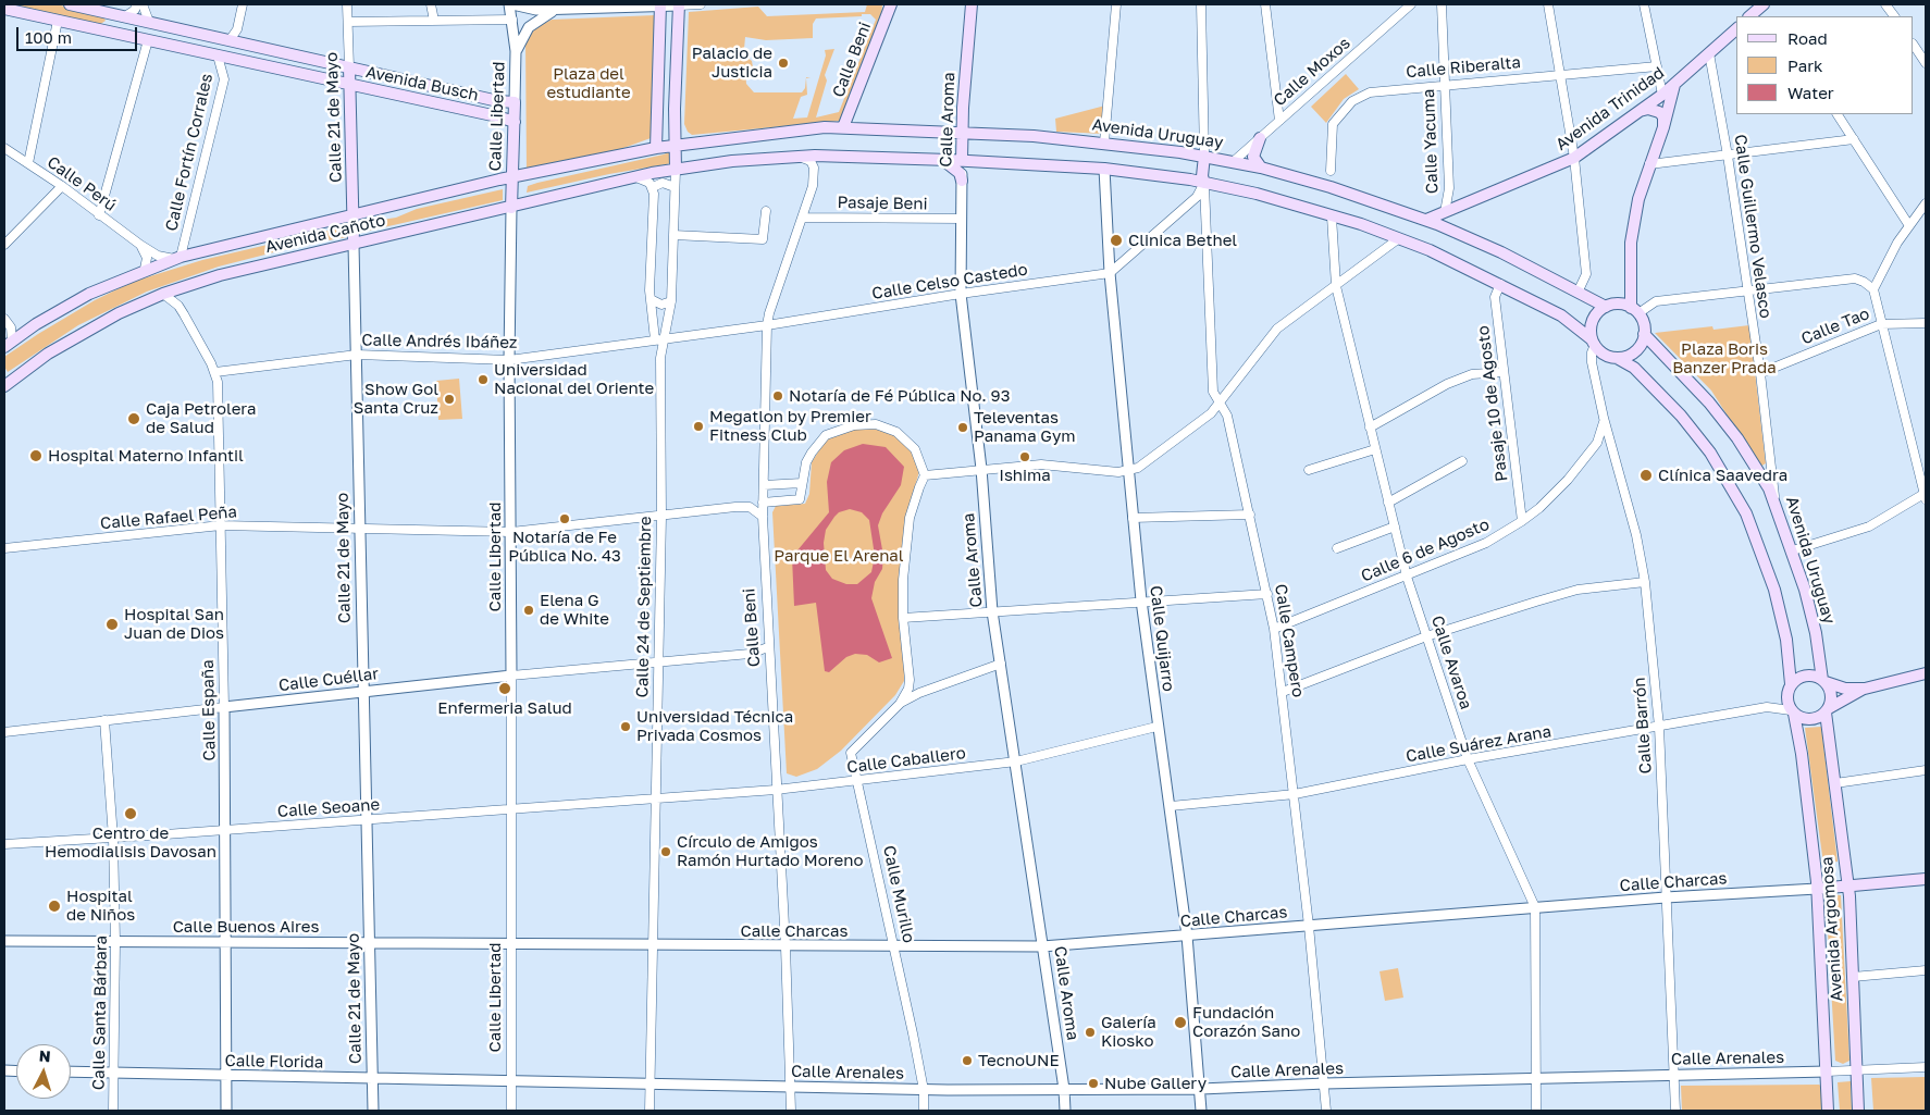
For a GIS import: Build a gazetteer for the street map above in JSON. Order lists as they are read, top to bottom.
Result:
{
  "streets": {
    "main road": [
      "Calle Beni",
      "Avenida Busch",
      "Avenida Trinidad",
      "Calle Libertad",
      "Calle 21 de Mayo",
      "Calle Aroma",
      "Avenida Uruguay",
      "Avenida Cañoto",
      "Avenida Argomosa"
    ],
    "street": [
      "Calle Riberalta",
      "Calle Moxos",
      "Calle Yacuma",
      "Calle Fortín Corrales",
      "Calle Perú",
      "Pasaje Beni",
      "Calle Guillermo Velasco",
      "Calle Celso Castedo",
      "Calle Tao",
      "Calle Andrés Ibáñez",
      "Pasaje 10 de Agosto",
      "Calle Rafael Peña",
      "Calle 6 de Agosto",
      "Calle 24 de Septiembre",
      "Calle Quijarro",
      "Calle Campero",
      "Calle Avaroa",
      "Calle Cuéllar",
      "Calle España",
      "Calle Barrón",
      "Calle Suárez Arana",
      "Calle Caballero",
      "Calle Seoane",
      "Calle Charcas",
      "Calle Murillo",
      "Calle Buenos Aires",
      "Calle Santa Bárbara",
      "Calle Arenales",
      "Calle Florida"
    ]
  },
  "crossings": [
    ["Calle Beni", "Avenida Uruguay"],
    ["Calle Beni", "Pasaje Beni"],
    ["Calle Beni", "Calle Celso Castedo"],
    ["Calle Beni", "Calle Rafael Peña"],
    ["Calle Beni", "Calle Caballero"],
    ["Calle Beni", "Calle Charcas"],
    ["Calle Beni", "Calle Arenales"],
    ["Calle Riberalta", "Calle Yacuma"],
    ["Calle Moxos", "Avenida Uruguay"],
    ["Avenida Busch", "Calle Libertad"],
    ["Avenida Busch", "Calle 21 de Mayo"],
    ["Avenida Busch", "Calle Fortín Corrales"],
    ["Avenida Trinidad", "Avenida Uruguay"],
    ["Avenida Trinidad", "Calle Yacuma"],
    ["Avenida Trinidad", "Calle Guillermo Velasco"],
    ["Calle Libertad", "Avenida Cañoto"],
    ["Calle Libertad", "Calle Andrés Ibáñez"],
    ["Calle Libertad", "Calle Rafael Peña"],
    ["Calle Libertad", "Calle Cuéllar"],
    ["Calle Libertad", "Calle Seoane"],
    ["Calle Libertad", "Calle Buenos Aires"],
    ["Calle Libertad", "Calle Florida"],
    ["Calle 21 de Mayo", "Avenida Cañoto"],
    ["Calle 21 de Mayo", "Calle Andrés Ibáñez"],
    ["Calle 21 de Mayo", "Calle Rafael Peña"],
    ["Calle 21 de Mayo", "Calle Cuéllar"],
    ["Calle 21 de Mayo", "Calle Seoane"],
    ["Calle 21 de Mayo", "Calle Buenos Aires"],
    ["Calle 21 de Mayo", "Calle Florida"],
    ["Calle Aroma", "Avenida Uruguay"],
    ["Calle Aroma", "Pasaje Beni"],
    ["Calle Aroma", "Calle Celso Castedo"],
    ["Calle Aroma", "Calle Caballero"],
    ["Calle Aroma", "Calle Charcas"],
    ["Calle Aroma", "Calle Murillo"],
    ["Calle Aroma", "Calle Arenales"],
    ["Avenida Uruguay", "Calle Guillermo Velasco"],
    ["Avenida Uruguay", "Avenida Cañoto"],
    ["Avenida Uruguay", "Calle Barrón"],
    ["Avenida Uruguay", "Calle Suárez Arana"],
    ["Avenida Uruguay", "Avenida Argomosa"],
    ["Calle Fortín Corrales", "Calle Perú"],
    ["Calle Fortín Corrales", "Avenida Cañoto"],
    ["Calle Perú", "Avenida Cañoto"],
    ["Calle Guillermo Velasco", "Calle Tao"],
    ["Avenida Cañoto", "Calle 24 de Septiembre"],
    ["Avenida Cañoto", "Calle España"],
    ["Calle Celso Castedo", "Calle Andrés Ibáñez"],
    ["Calle Celso Castedo", "Calle 24 de Septiembre"],
    ["Calle Celso Castedo", "Calle Quijarro"],
    ["Calle Andrés Ibáñez", "Calle 24 de Septiembre"],
    ["Calle Andrés Ibáñez", "Calle España"],
    ["Pasaje 10 de Agosto", "Calle 6 de Agosto"],
    ["Calle Rafael Peña", "Calle 24 de Septiembre"],
    ["Calle Rafael Peña", "Calle España"],
    ["Calle 6 de Agosto", "Calle Campero"],
    ["Calle 6 de Agosto", "Calle Avaroa"],
    ["Calle 6 de Agosto", "Calle Barrón"],
    ["Calle 24 de Septiembre", "Calle Cuéllar"],
    ["Calle 24 de Septiembre", "Calle Caballero"],
    ["Calle 24 de Septiembre", "Calle Seoane"],
    ["Calle 24 de Septiembre", "Calle Charcas"],
    ["Calle 24 de Septiembre", "Calle Buenos Aires"],
    ["Calle 24 de Septiembre", "Calle Arenales"],
    ["Calle 24 de Septiembre", "Calle Florida"],
    ["Calle Quijarro", "Calle Suárez Arana"],
    ["Calle Quijarro", "Calle Caballero"],
    ["Calle Quijarro", "Calle Charcas"],
    ["Calle Quijarro", "Calle Arenales"],
    ["Calle Campero", "Calle Suárez Arana"],
    ["Calle Campero", "Calle Charcas"],
    ["Calle Campero", "Calle Arenales"],
    ["Calle Avaroa", "Calle Suárez Arana"],
    ["Calle Avaroa", "Calle Charcas"],
    ["Calle Avaroa", "Calle Arenales"],
    ["Calle Cuéllar", "Calle España"],
    ["Calle Cuéllar", "Calle Santa Bárbara"],
    ["Calle España", "Calle Seoane"],
    ["Calle España", "Calle Buenos Aires"],
    ["Calle España", "Calle Florida"],
    ["Calle Barrón", "Calle Suárez Arana"],
    ["Calle Barrón", "Calle Charcas"],
    ["Calle Barrón", "Calle Arenales"],
    ["Calle Suárez Arana", "Avenida Argomosa"],
    ["Calle Caballero", "Calle Seoane"],
    ["Calle Caballero", "Calle Murillo"],
    ["Calle Seoane", "Calle Santa Bárbara"],
    ["Calle Charcas", "Calle Murillo"],
    ["Calle Charcas", "Calle Buenos Aires"],
    ["Calle Charcas", "Avenida Argomosa"],
    ["Calle Murillo", "Calle Arenales"],
    ["Calle Buenos Aires", "Calle Santa Bárbara"],
    ["Avenida Argomosa", "Calle Arenales"],
    ["Calle Santa Bárbara", "Calle Florida"],
    ["Calle Arenales", "Calle Florida"]
  ],
  "parks": ["Plaza del estudiante", "Plaza Boris Banzer Prada", "Parque El Arenal"],
  "places": [
    "Palacio de Justicia",
    "Clinica Bethel",
    "Universidad Nacional del Oriente",
    "Notaría de Fé Pública No. 93",
    "Show Gol Santa Cruz",
    "Caja Petrolera de Salud",
    "Megatlon by Premier Fitness Club",
    "Televentas Panama Gym",
    "Hospital Materno Infantil",
    "Ishima",
    "Clínica Saavedra",
    "Notaría de Fe Pública No. 43",
    "Elena G de White",
    "Hospital San Juan de Dios",
    "Enfermeria Salud",
    "Universidad Técnica Privada Cosmos",
    "Centro de Hemodialisis Davosan",
    "Círculo de Amigos Ramón Hurtado Moreno",
    "Hospital de Niños",
    "Fundación Corazón Sano",
    "Galería Kiosko",
    "TecnoUNE",
    "Nube Gallery"
  ],
  "legend": ["Road", "Park", "Water"],
  "scale_bar": "100 m",
  "north": "top"
}
